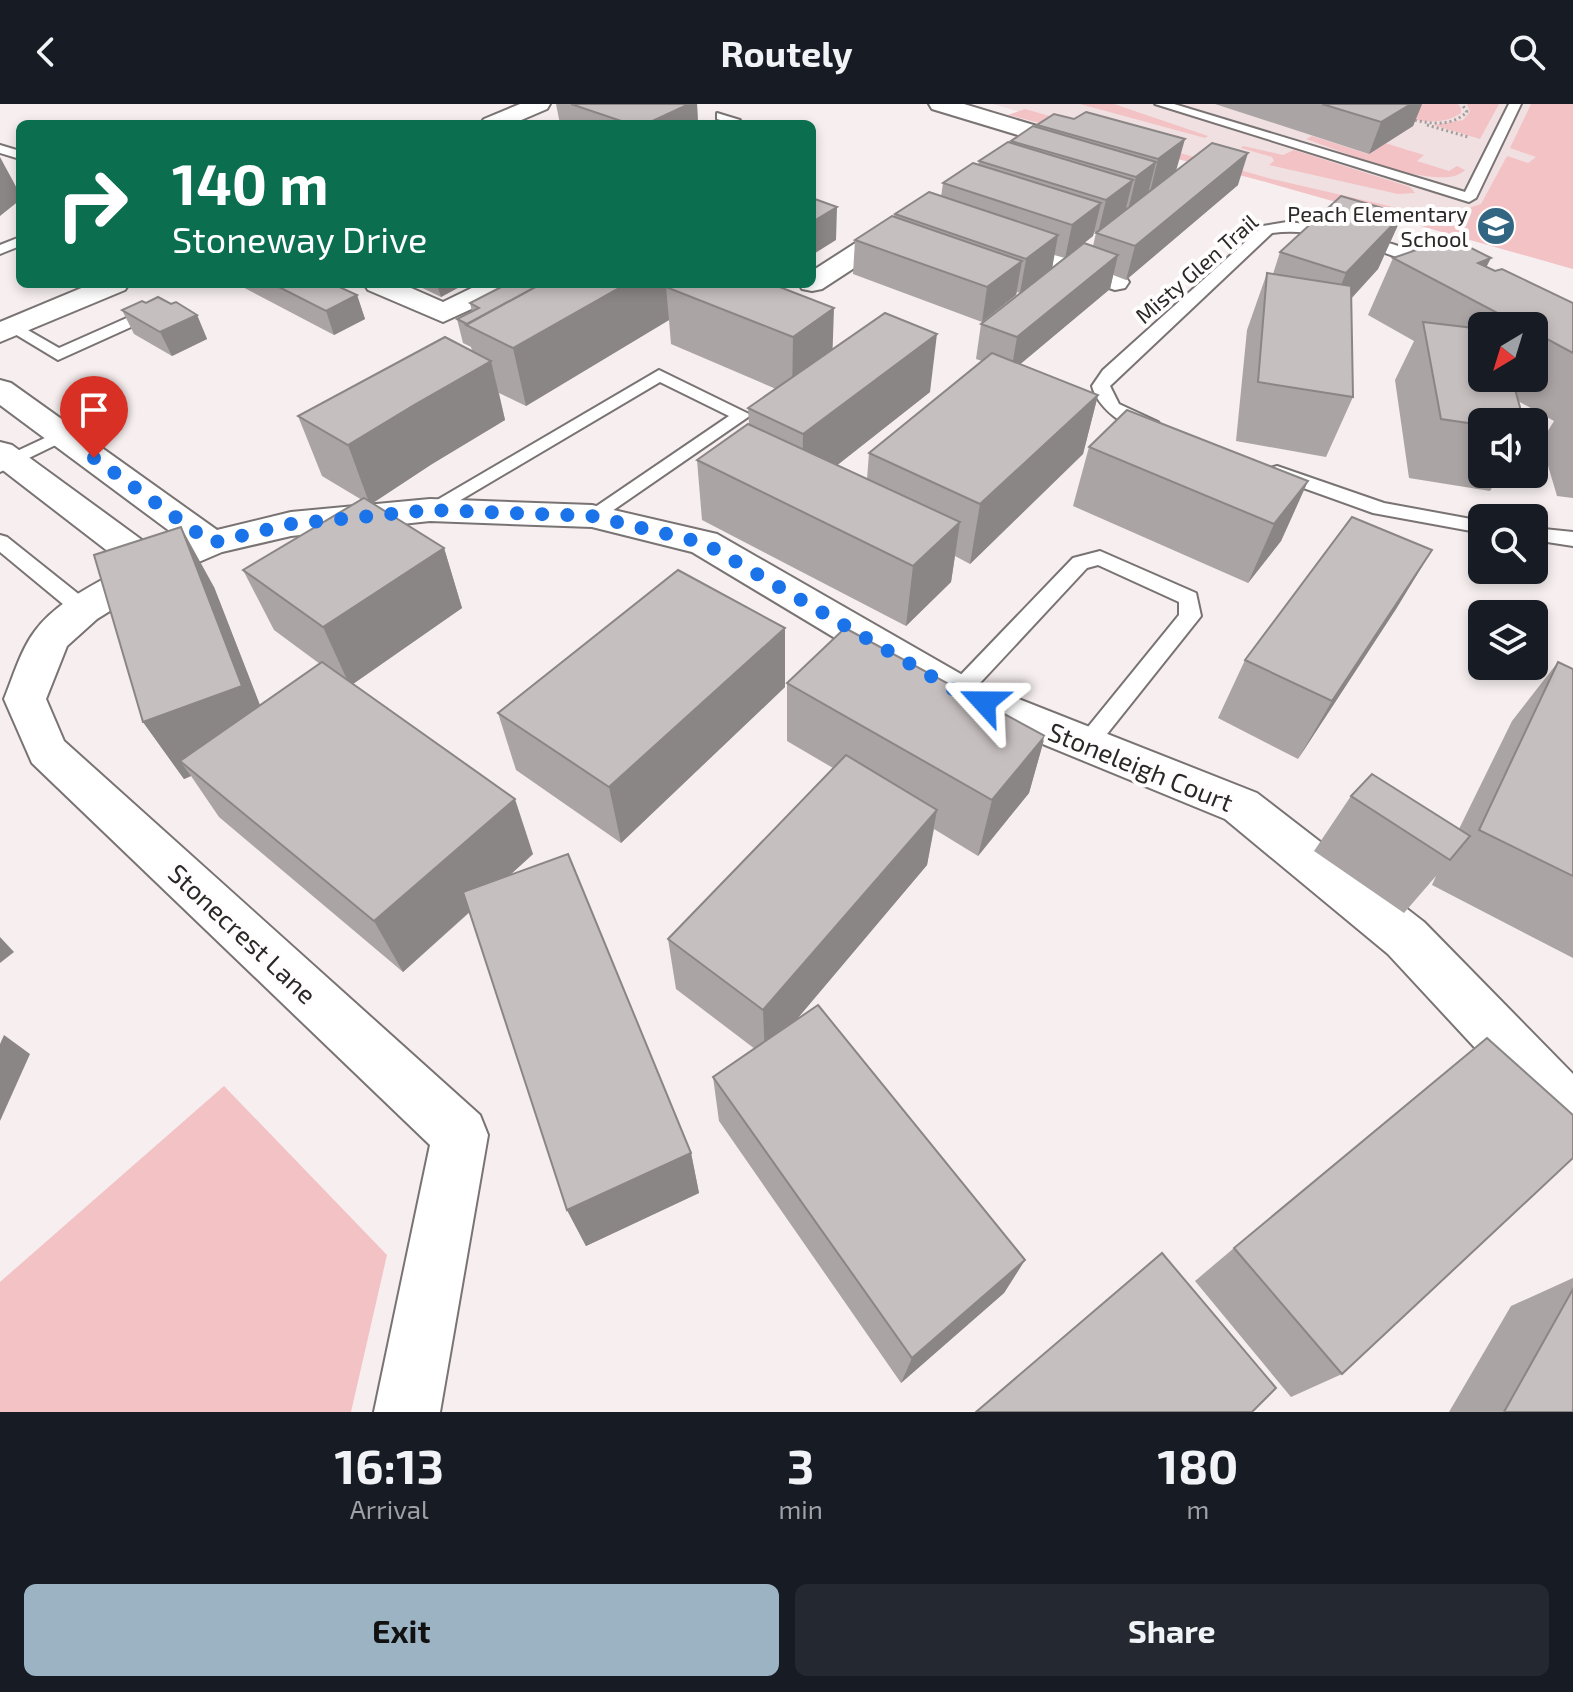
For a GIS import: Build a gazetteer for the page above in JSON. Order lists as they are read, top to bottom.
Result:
{
  "streets": {
    "street": ["Stoneleigh Court", "Stonecrest Lane"],
    "lane": ["Misty Glen Trail"]
  },
  "crossings": [
    ["Stoneleigh Court", "Stonecrest Lane"]
  ],
  "places": {
    "school or university": ["Peach Elementary School"]
  },
  "north": "bottom left",
  "page": {
    "header": "Routely",
    "turn": ["140 m", "Stoneway Drive"],
    "eta": [
      "16:13",
      "Arrival",
      "3",
      "min",
      "180",
      "m"
    ],
    "buttons": ["Exit", "Share"]
  }
}
